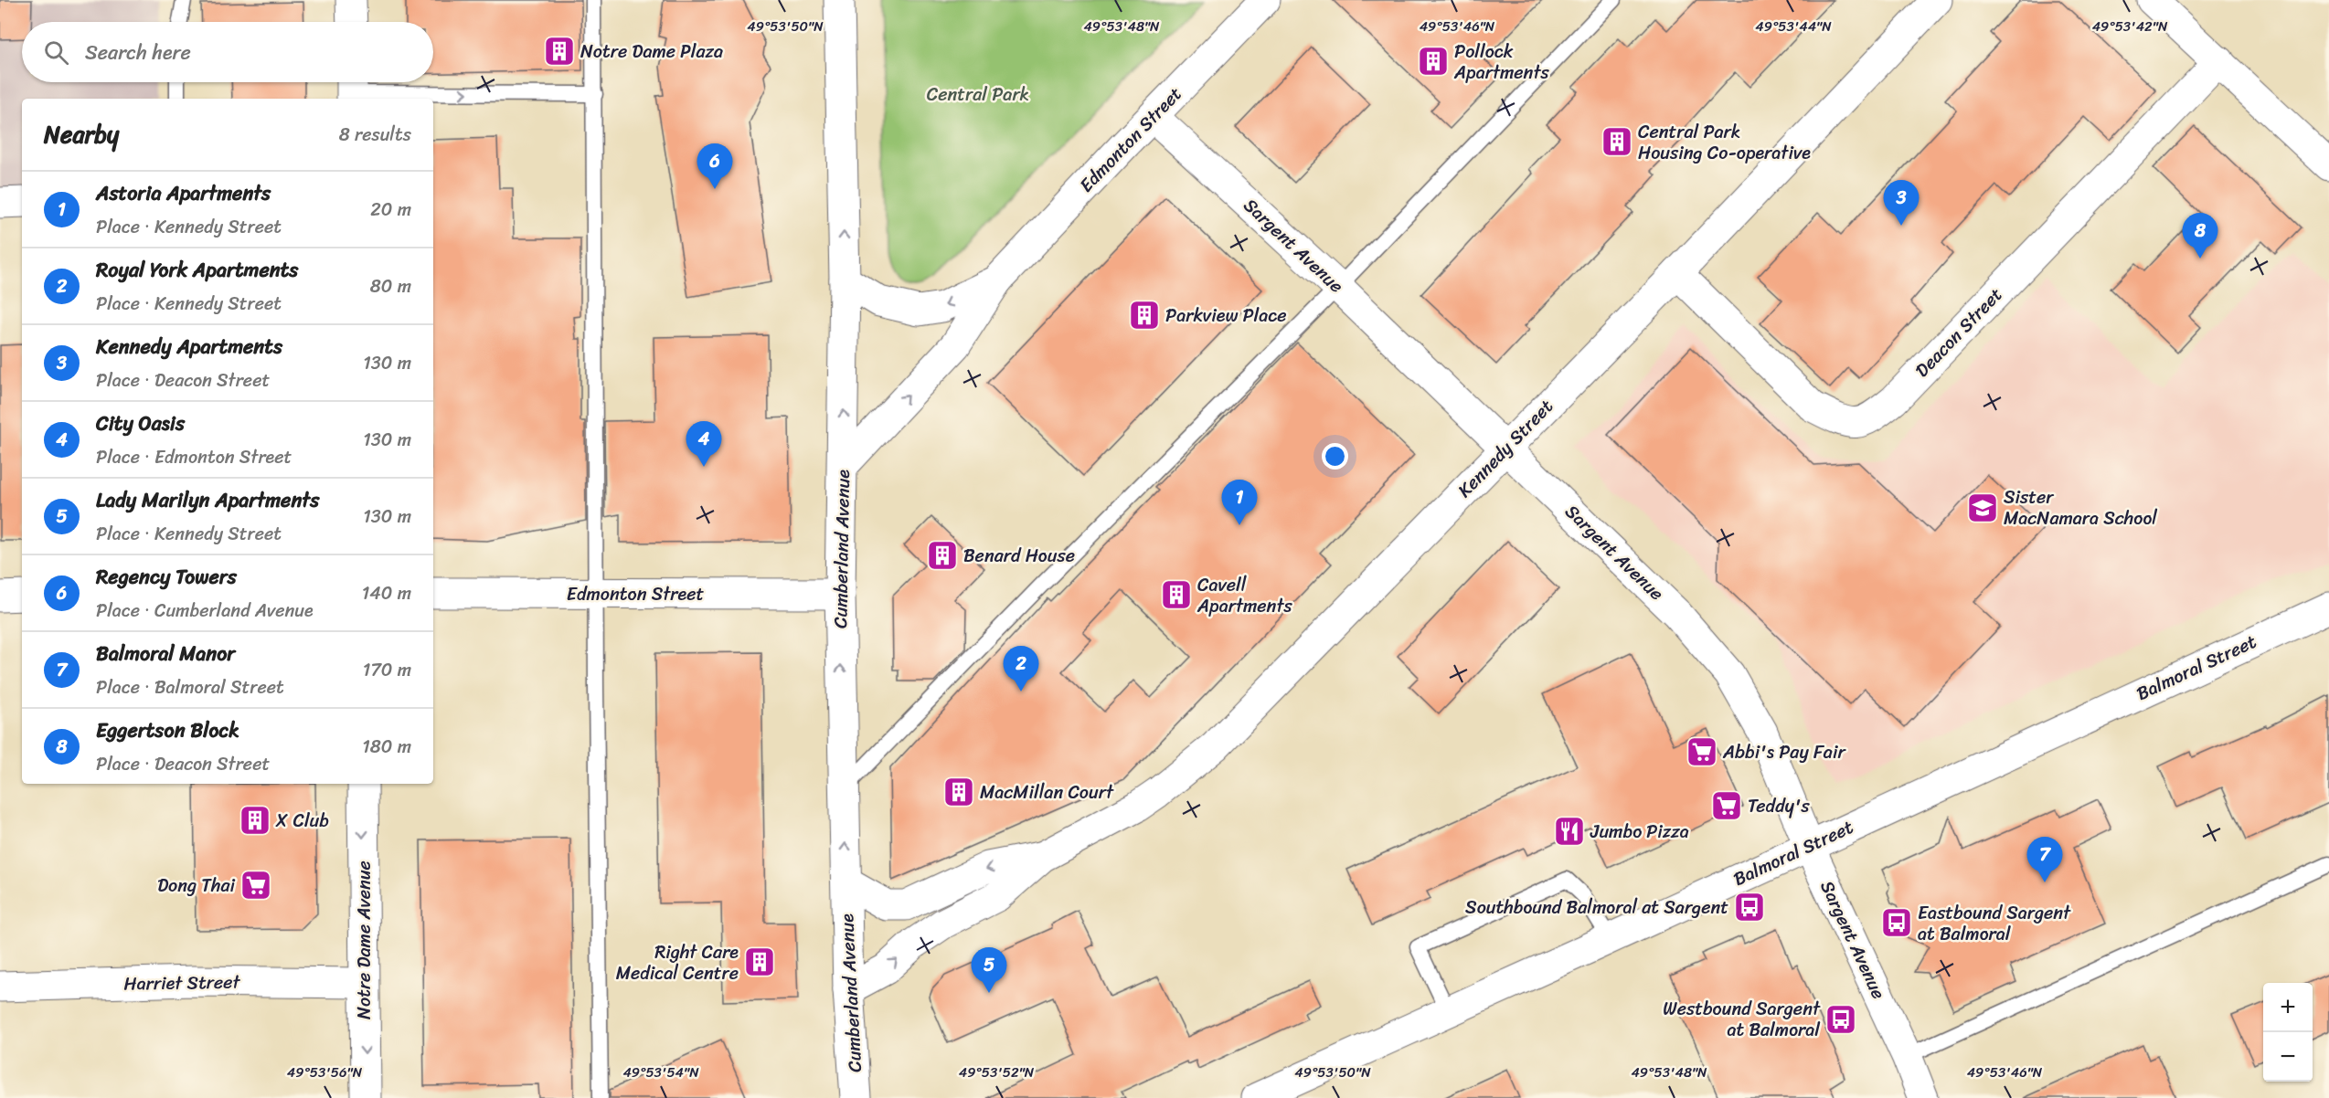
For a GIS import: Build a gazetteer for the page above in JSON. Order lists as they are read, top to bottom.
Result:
{
  "streets": {
    "street": [
      "Edmonton Street",
      "Sargent Avenue",
      "Deacon Street",
      "Kennedy Street",
      "Cumberland Avenue",
      "Balmoral Street",
      "Notre Dame Avenue",
      "Harriet Street"
    ]
  },
  "crossings": [
    ["Edmonton Street", "Sargent Avenue"],
    ["Edmonton Street", "Cumberland Avenue"],
    ["Sargent Avenue", "Kennedy Street"],
    ["Sargent Avenue", "Balmoral Street"],
    ["Deacon Street", "Kennedy Street"],
    ["Kennedy Street", "Cumberland Avenue"],
    ["Notre Dame Avenue", "Harriet Street"]
  ],
  "one_way": ["Cumberland Avenue", "Notre Dame Avenue"],
  "parks": ["Central Park"],
  "places": {
    "building": [
      "Notre Dame Plaza",
      "Pollock Apartments",
      "Central Park Housing Co-operative",
      "Parkview Place",
      "Benard House",
      "Cavell Apartments",
      "MacMillan Court",
      "X Club",
      "Right Care Medical Centre"
    ],
    "school or university": ["Sister MacNamara School"],
    "supermarket": ["Abbi's Pay Fair", "Teddy's", "Dong Thai"],
    "restaurant": ["Jumbo Pizza"],
    "bus stop": ["Southbound Balmoral at Sargent", "Eastbound Sargent at Balmoral", "Westbound Sargent at Balmoral"]
  },
  "page": {
    "search": "Search here",
    "heading": ["Nearby", "8 results"],
    "pins": [
      "6",
      "3",
      "8",
      "4",
      "1",
      "2",
      "7",
      "5"
    ],
    "list": [
      {
        "mark": "1",
        "name": "Astoria Apartments",
        "note": "Place · Kennedy Street",
        "value": "20 m"
      },
      {
        "mark": "2",
        "name": "Royal York Apartments",
        "note": "Place · Kennedy Street",
        "value": "80 m"
      },
      {
        "mark": "3",
        "name": "Kennedy Apartments",
        "note": "Place · Deacon Street",
        "value": "130 m"
      },
      {
        "mark": "4",
        "name": "City Oasis",
        "note": "Place · Edmonton Street",
        "value": "130 m"
      },
      {
        "mark": "5",
        "name": "Lady Marilyn Apartments",
        "note": "Place · Kennedy Street",
        "value": "130 m"
      },
      {
        "mark": "6",
        "name": "Regency Towers",
        "note": "Place · Cumberland Avenue",
        "value": "140 m"
      },
      {
        "mark": "7",
        "name": "Balmoral Manor",
        "note": "Place · Balmoral Street",
        "value": "170 m"
      },
      {
        "mark": "8",
        "name": "Eggertson Block",
        "note": "Place · Deacon Street",
        "value": "180 m"
      }
    ],
    "map_buttons": ["+", "−"]
  },
  "coordinates": [
    "49°53'42\"N",
    "49°53'50\"N",
    "49°53'48\"N",
    "49°53'46\"N",
    "49°53'44\"N",
    "49°53'56\"N",
    "49°53'54\"N",
    "49°53'52\"N"
  ]
}
